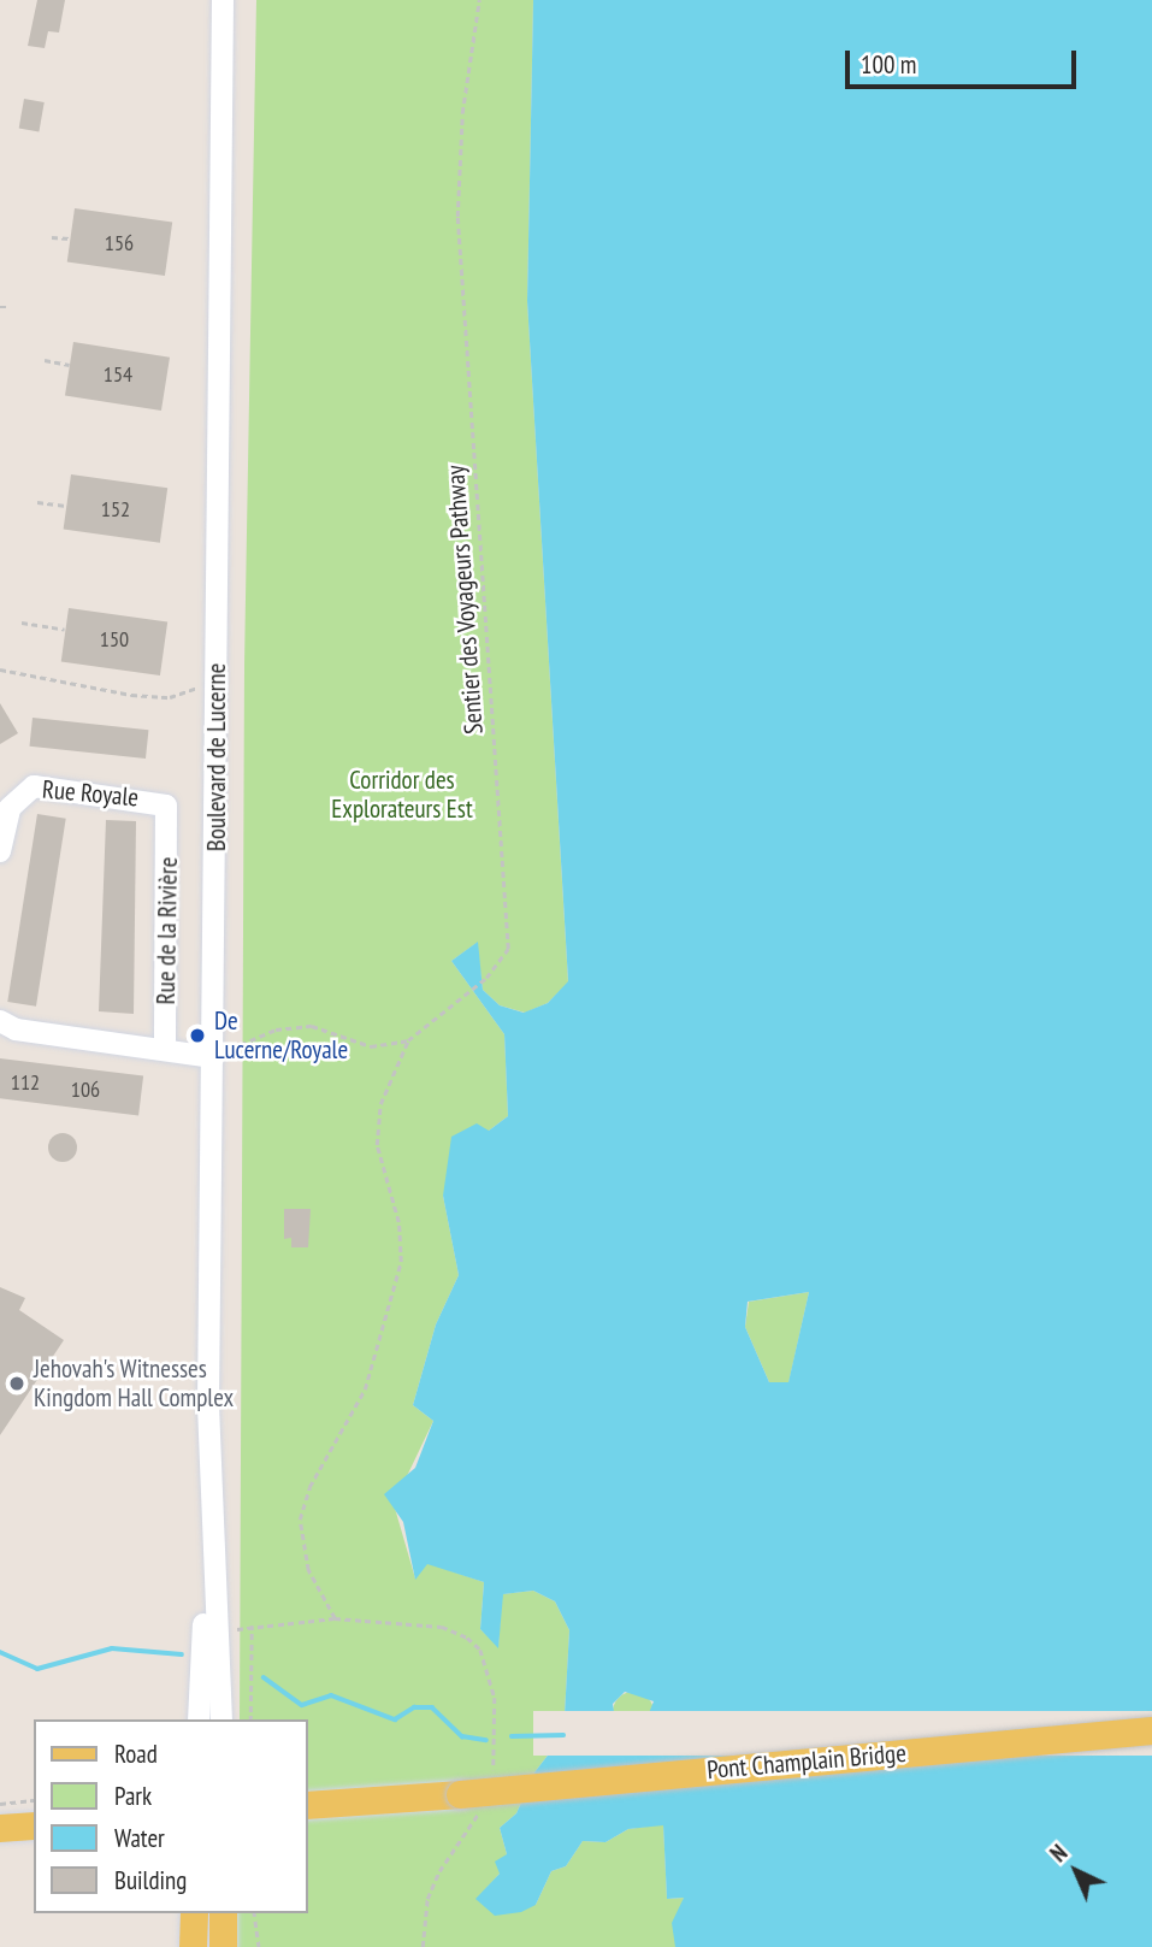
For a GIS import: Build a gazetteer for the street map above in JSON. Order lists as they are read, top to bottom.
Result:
{
  "streets": {
    "main road": ["Pont Champlain Bridge"],
    "street": ["Boulevard de Lucerne", "Rue Royale", "Rue de la Rivière"],
    "path": ["Sentier des Voyageurs Pathway"]
  },
  "crossings": [
    ["Rue Royale", "Rue de la Rivière"]
  ],
  "parks": ["Corridor des Explorateurs Est"],
  "places": ["De Lucerne/Royale", "Jehovah's Witnesses Kingdom Hall Complex"],
  "house_numbers": [
    "156",
    "154",
    "152",
    "150",
    "112",
    "106"
  ],
  "legend": [
    "Road",
    "Park",
    "Water",
    "Building"
  ],
  "scale_bar": "100 m",
  "north": "top left"
}
